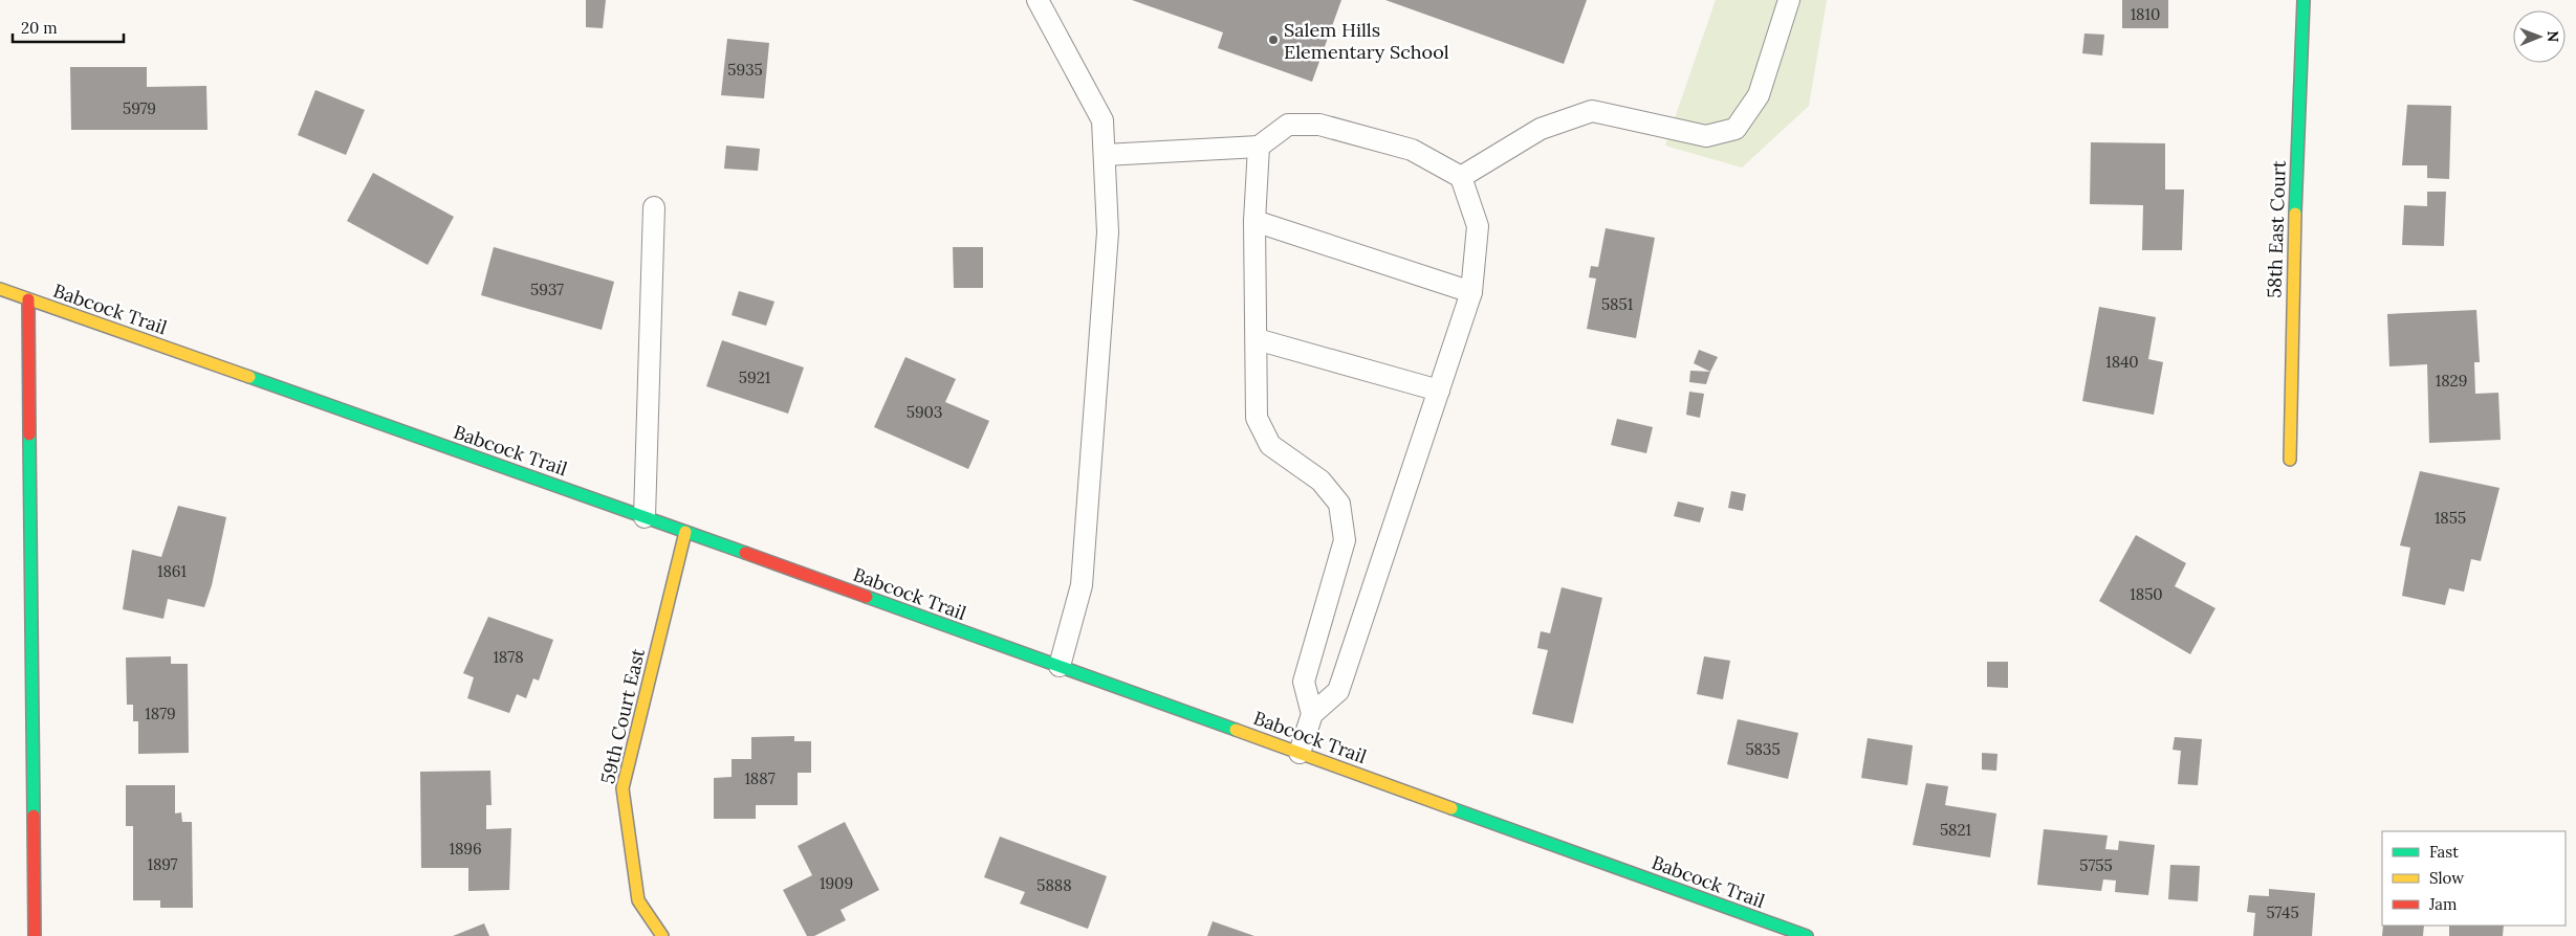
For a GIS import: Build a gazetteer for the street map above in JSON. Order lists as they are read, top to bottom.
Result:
{
  "streets": {
    "street": ["58th East Court", "Babcock Trail", "59th Court East"]
  },
  "crossings": [
    ["Babcock Trail", "59th Court East"]
  ],
  "places": ["Salem Hills Elementary School"],
  "house_numbers": [
    "1810",
    "5935",
    "5979",
    "5937",
    "5851",
    "1840",
    "5921",
    "1829",
    "5903",
    "1855",
    "1861",
    "1850",
    "1878",
    "1879",
    "5835",
    "1887",
    "5821",
    "1896",
    "1897",
    "5755",
    "1909",
    "5888",
    "5745"
  ],
  "legend": ["Fast", "Slow", "Jam"],
  "scale_bar": "20 m",
  "north": "right"
}
